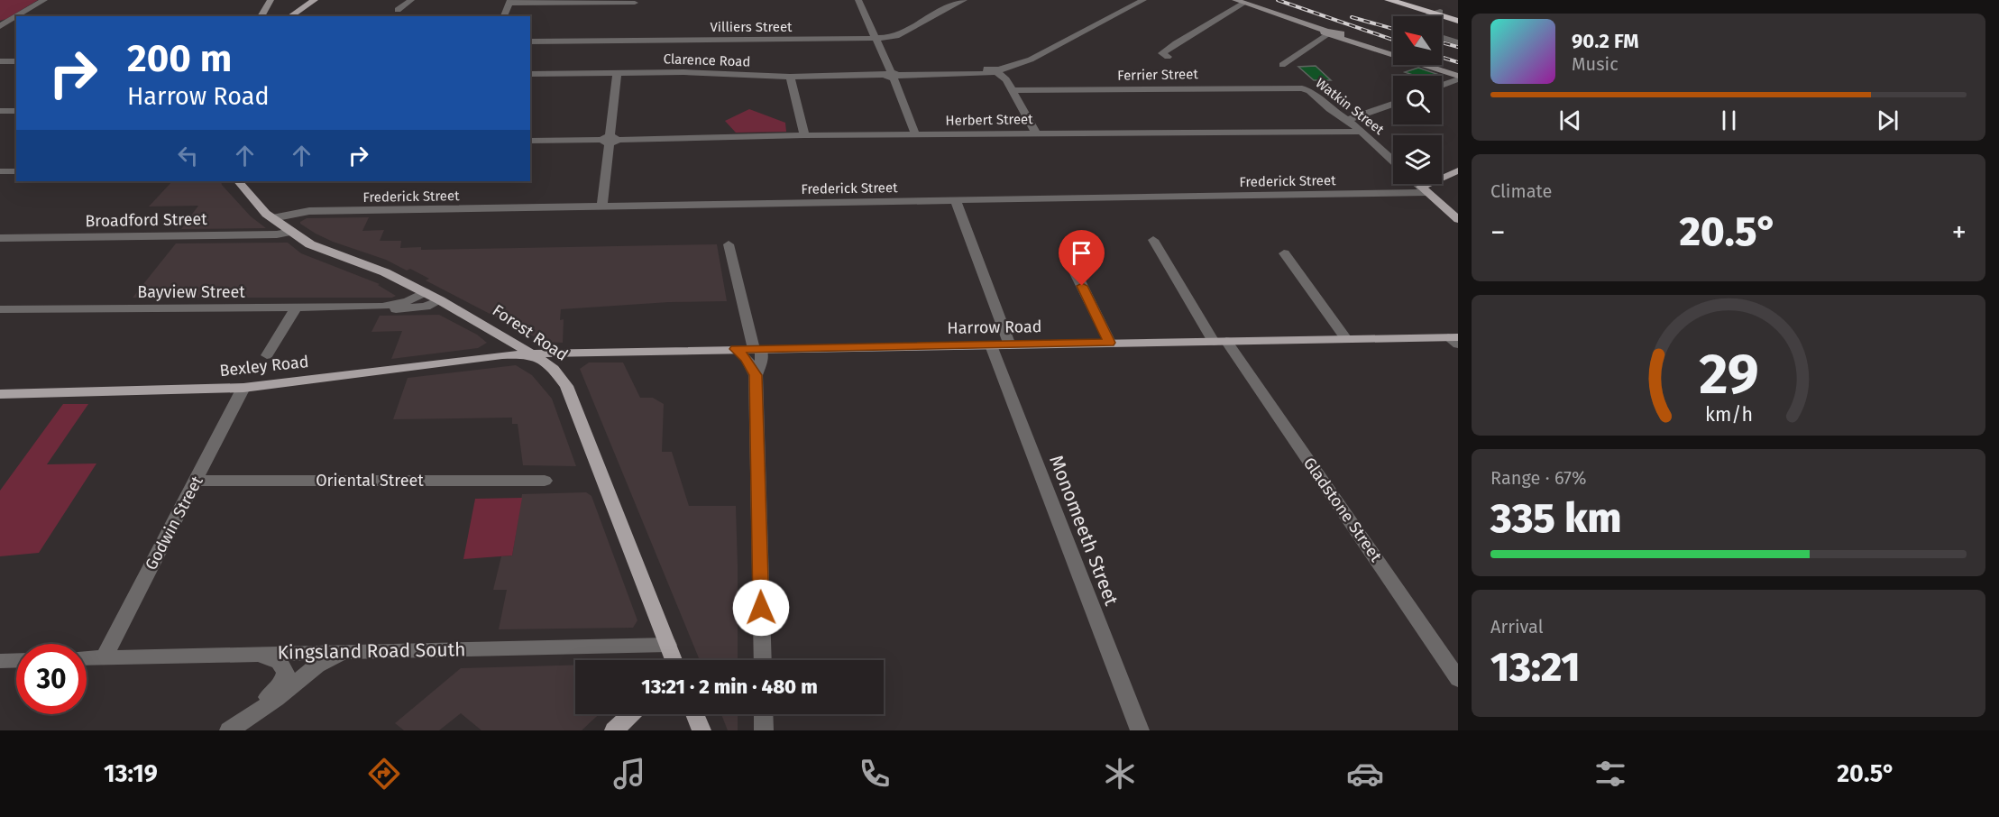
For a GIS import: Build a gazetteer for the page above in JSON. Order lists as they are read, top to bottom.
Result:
{
  "streets": {
    "main road": [
      "Frederick Street",
      "Harrow Road",
      "Forest Road",
      "Bexley Road"
    ],
    "street": [
      "Villiers Street",
      "Clarence Road",
      "Ferrier Street",
      "Watkin Street",
      "Herbert Street",
      "Broadford Street",
      "Bayview Street",
      "Oriental Street",
      "Gladstone Street",
      "Godwin Street",
      "Monomeeth Street",
      "Kingsland Road South"
    ]
  },
  "crossings": [
    ["Ferrier Street", "Watkin Street"],
    ["Watkin Street", "Herbert Street"],
    ["Frederick Street", "Forest Road"],
    ["Broadford Street", "Forest Road"],
    ["Bayview Street", "Forest Road"],
    ["Harrow Road", "Forest Road"],
    ["Harrow Road", "Bexley Road"],
    ["Harrow Road", "Gladstone Street"],
    ["Harrow Road", "Monomeeth Street"],
    ["Forest Road", "Bexley Road"],
    ["Forest Road", "Kingsland Road South"],
    ["Bexley Road", "Godwin Street"],
    ["Oriental Street", "Godwin Street"],
    ["Godwin Street", "Kingsland Road South"]
  ],
  "north": "top left",
  "page": {
    "turn": ["200 m", "Harrow Road"],
    "song": ["90.2 FM", "Music"],
    "tile": [
      "Climate",
      ["Range · 67%", "335 km"],
      ["Arrival", "13:21"]
    ],
    "heat": ["−", "20.5°", "+"],
    "limit": "30",
    "trip": "13:21 · 2 min · 480 m",
    "tabs": ["13:19", "20.5°"],
    "gauge": ["29", "km/h"]
  }
}
